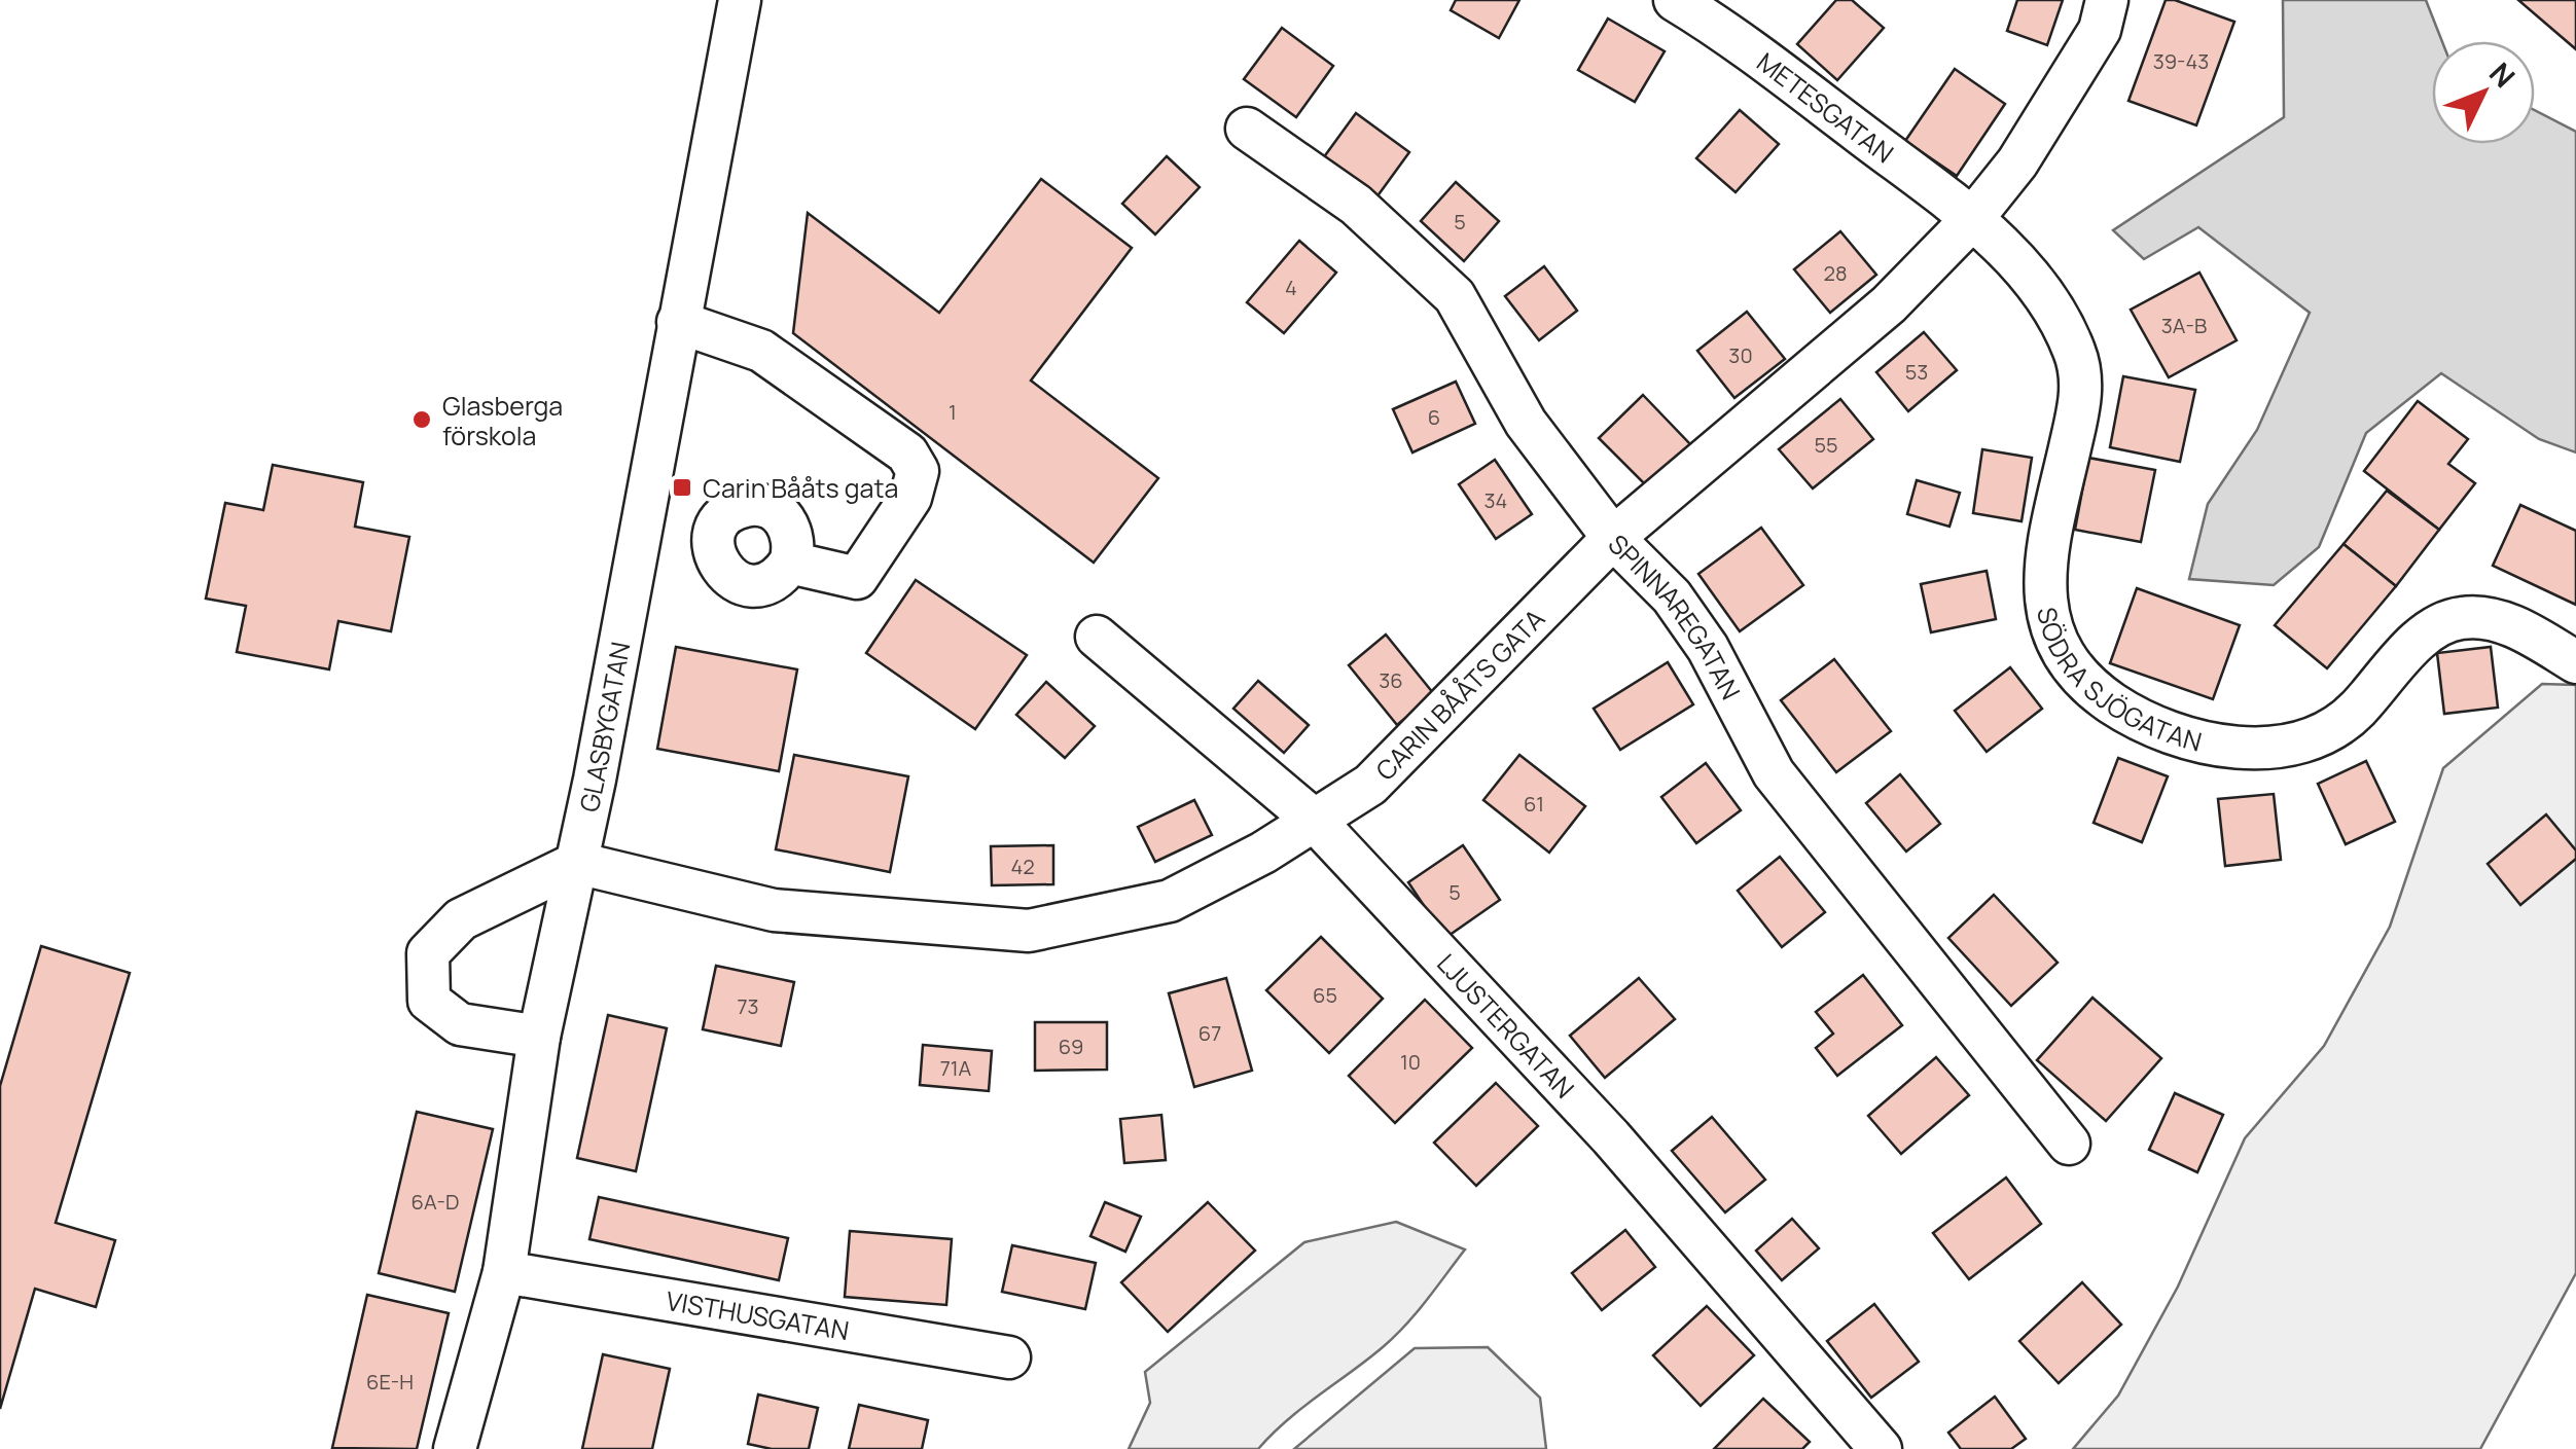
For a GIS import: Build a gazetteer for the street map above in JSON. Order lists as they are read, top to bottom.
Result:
{
  "streets": {
    "street": [
      "METESGATAN",
      "SPINNAREGATAN",
      "SÖDRA SJÖGATAN",
      "CARIN BÅÅTS GATA",
      "GLASBYGATAN",
      "LJUSTERGATAN",
      "VISTHUSGATAN"
    ]
  },
  "crossings": [
    ["METESGATAN", "SÖDRA SJÖGATAN"],
    ["METESGATAN", "CARIN BÅÅTS GATA"],
    ["SPINNAREGATAN", "CARIN BÅÅTS GATA"],
    ["SÖDRA SJÖGATAN", "CARIN BÅÅTS GATA"],
    ["CARIN BÅÅTS GATA", "GLASBYGATAN"],
    ["CARIN BÅÅTS GATA", "LJUSTERGATAN"],
    ["GLASBYGATAN", "VISTHUSGATAN"]
  ],
  "places": {
    "other": ["Glasberga förskola"],
    "transit": ["Carin Bååts gata"]
  },
  "house_numbers": [
    "39-43",
    "5",
    "28",
    "4",
    "3A-B",
    "30",
    "53",
    "1",
    "6",
    "55",
    "34",
    "36",
    "61",
    "42",
    "5",
    "65",
    "73",
    "67",
    "69",
    "10",
    "71A",
    "6A-D",
    "6E-H"
  ],
  "north": "top right"
}
